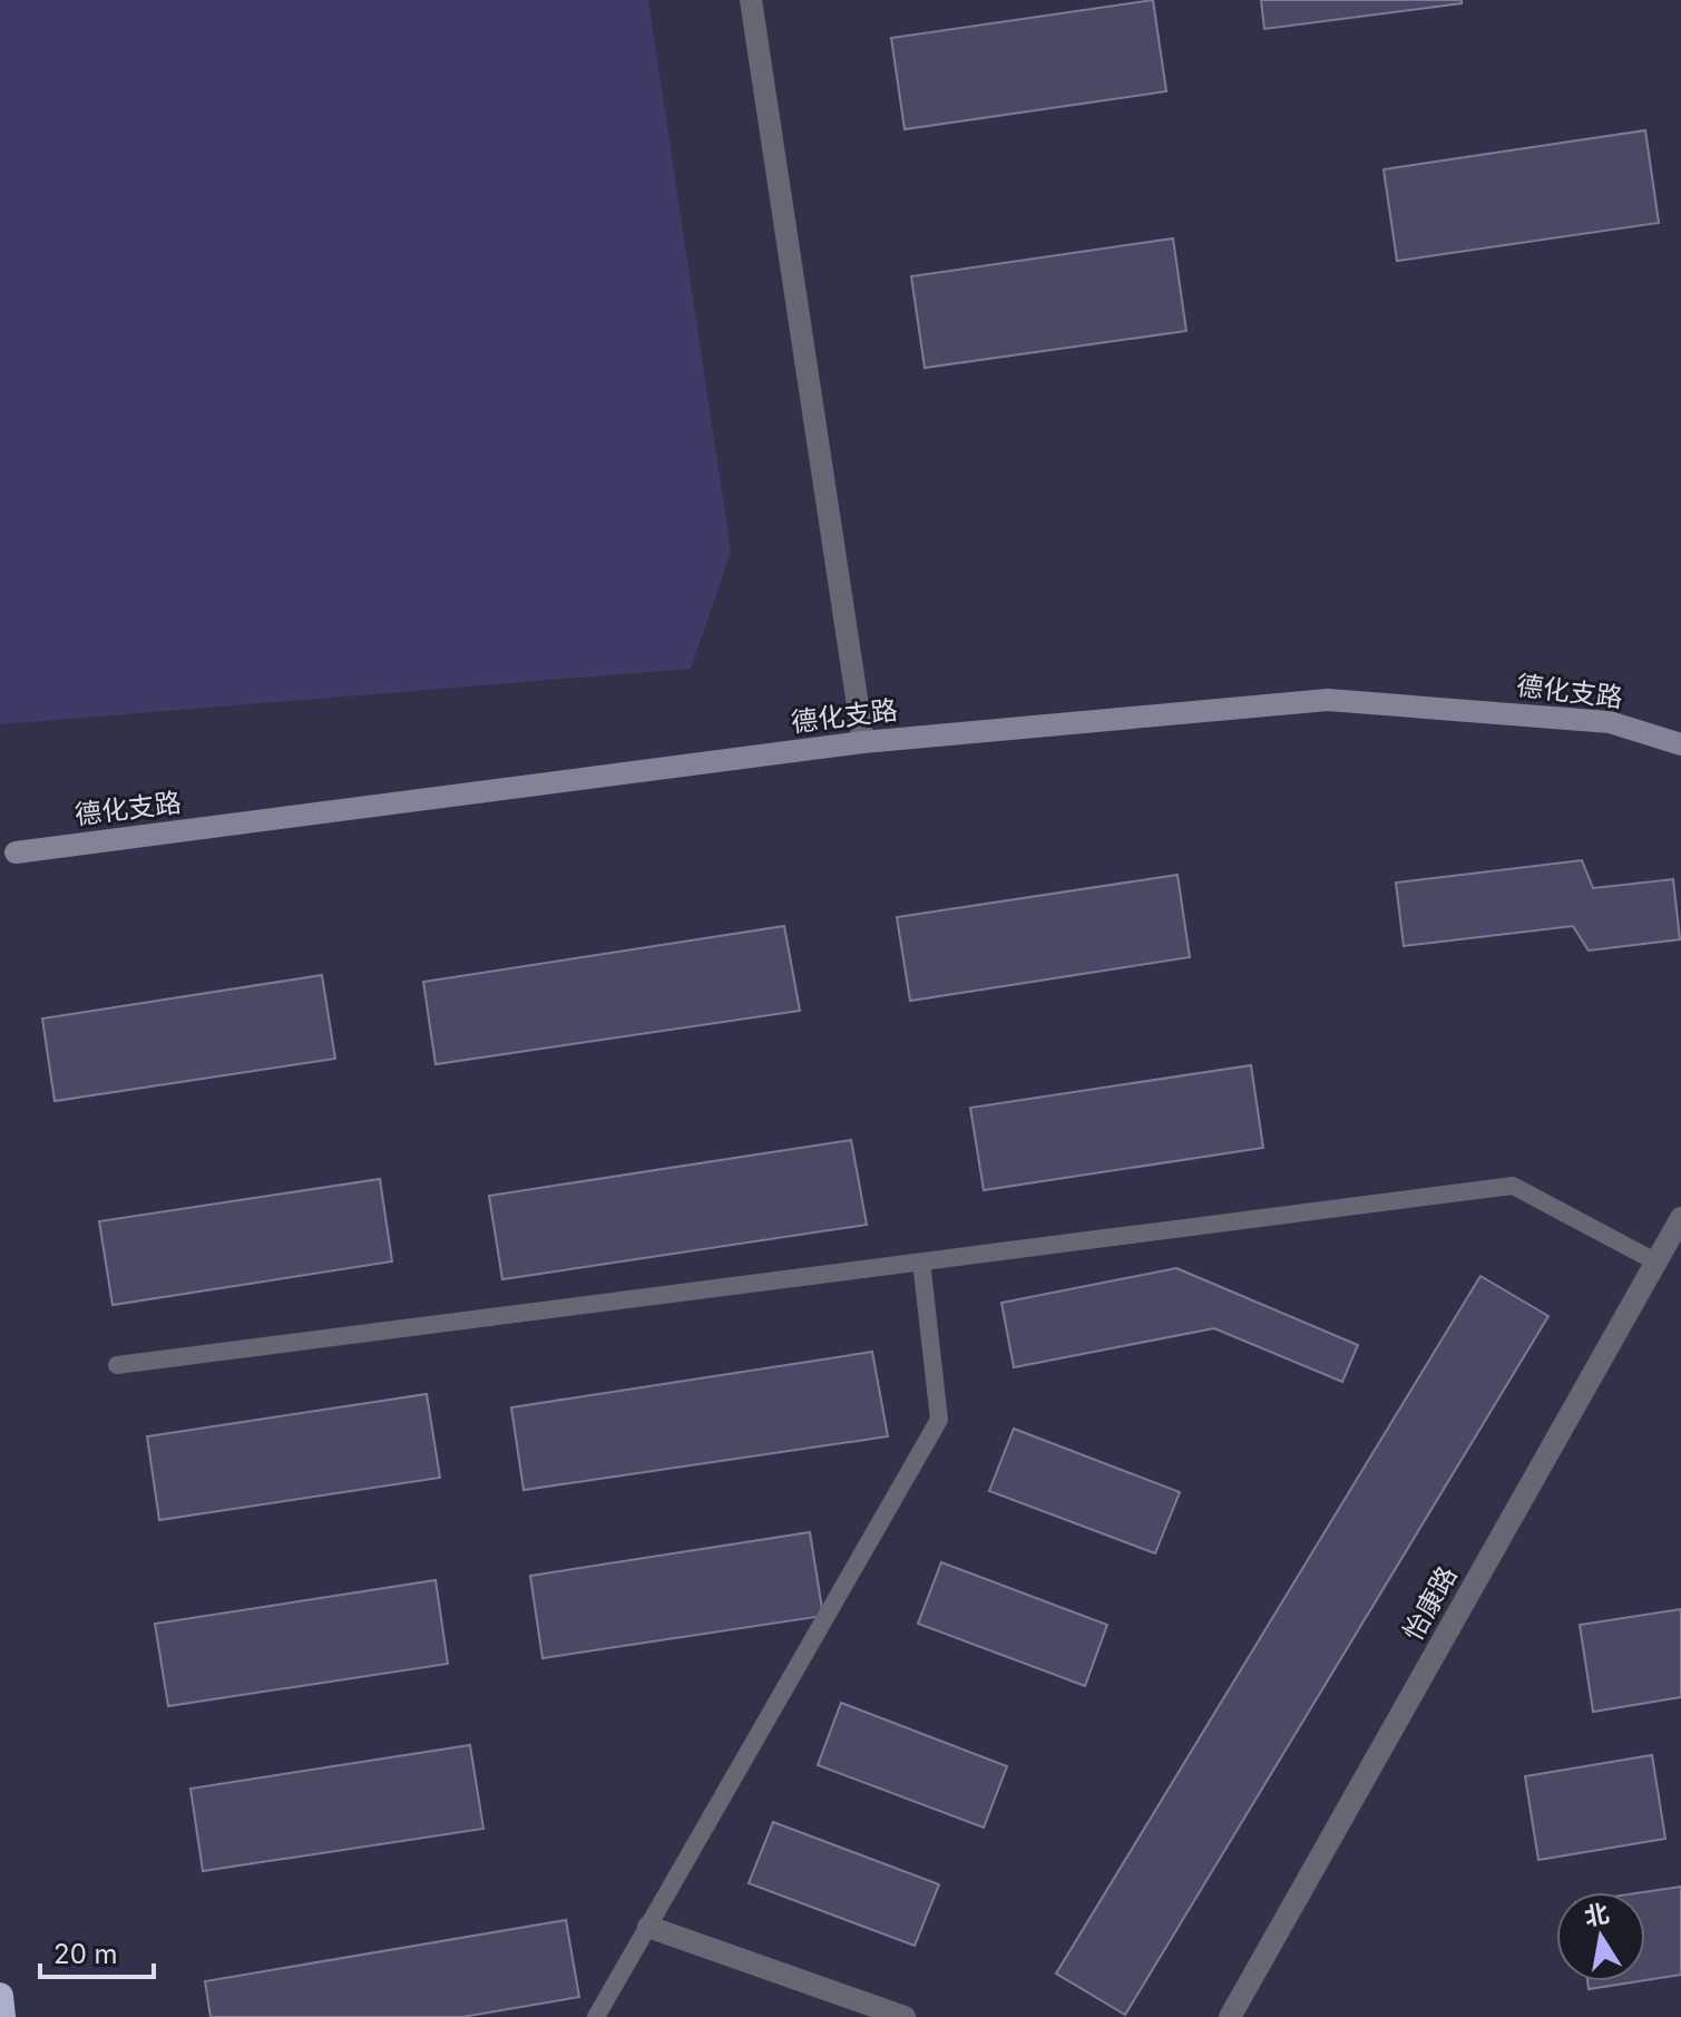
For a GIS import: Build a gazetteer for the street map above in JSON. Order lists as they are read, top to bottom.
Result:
{
  "streets": {
    "main road": ["德化支路"],
    "street": ["怡康路"]
  },
  "scale_bar": "20 m",
  "north": "top"
}
